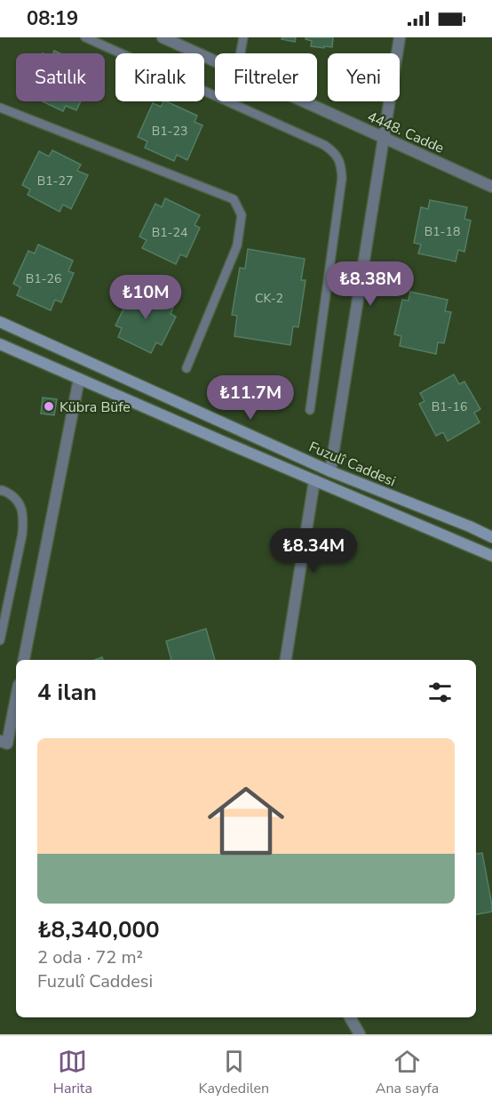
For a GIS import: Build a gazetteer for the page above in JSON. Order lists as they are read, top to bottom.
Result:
{
  "streets": {
    "street": ["4448. Cadde", "Fuzulî Caddesi"]
  },
  "places": ["Kübra Büfe"],
  "house_numbers": [
    "B1-23",
    "B1-27",
    "B1-18",
    "B1-24",
    "B1-26",
    "CK-2",
    "B1-16"
  ],
  "page": {
    "status": "08:19",
    "chip": [
      "Satılık",
      "Kiralık",
      "Filtreler",
      "Yeni"
    ],
    "price": [
      "₺8.38M",
      "₺10M",
      "₺11.7M",
      "₺8.34M"
    ],
    "heading": "4 ilan",
    "list": [
      {
        "name": "₺8,340,000",
        "note": "2 oda · 72 m² · Fuzulî Caddesi"
      }
    ],
    "tabs": ["Harita", "Kaydedilen", "Ana sayfa"]
  }
}
